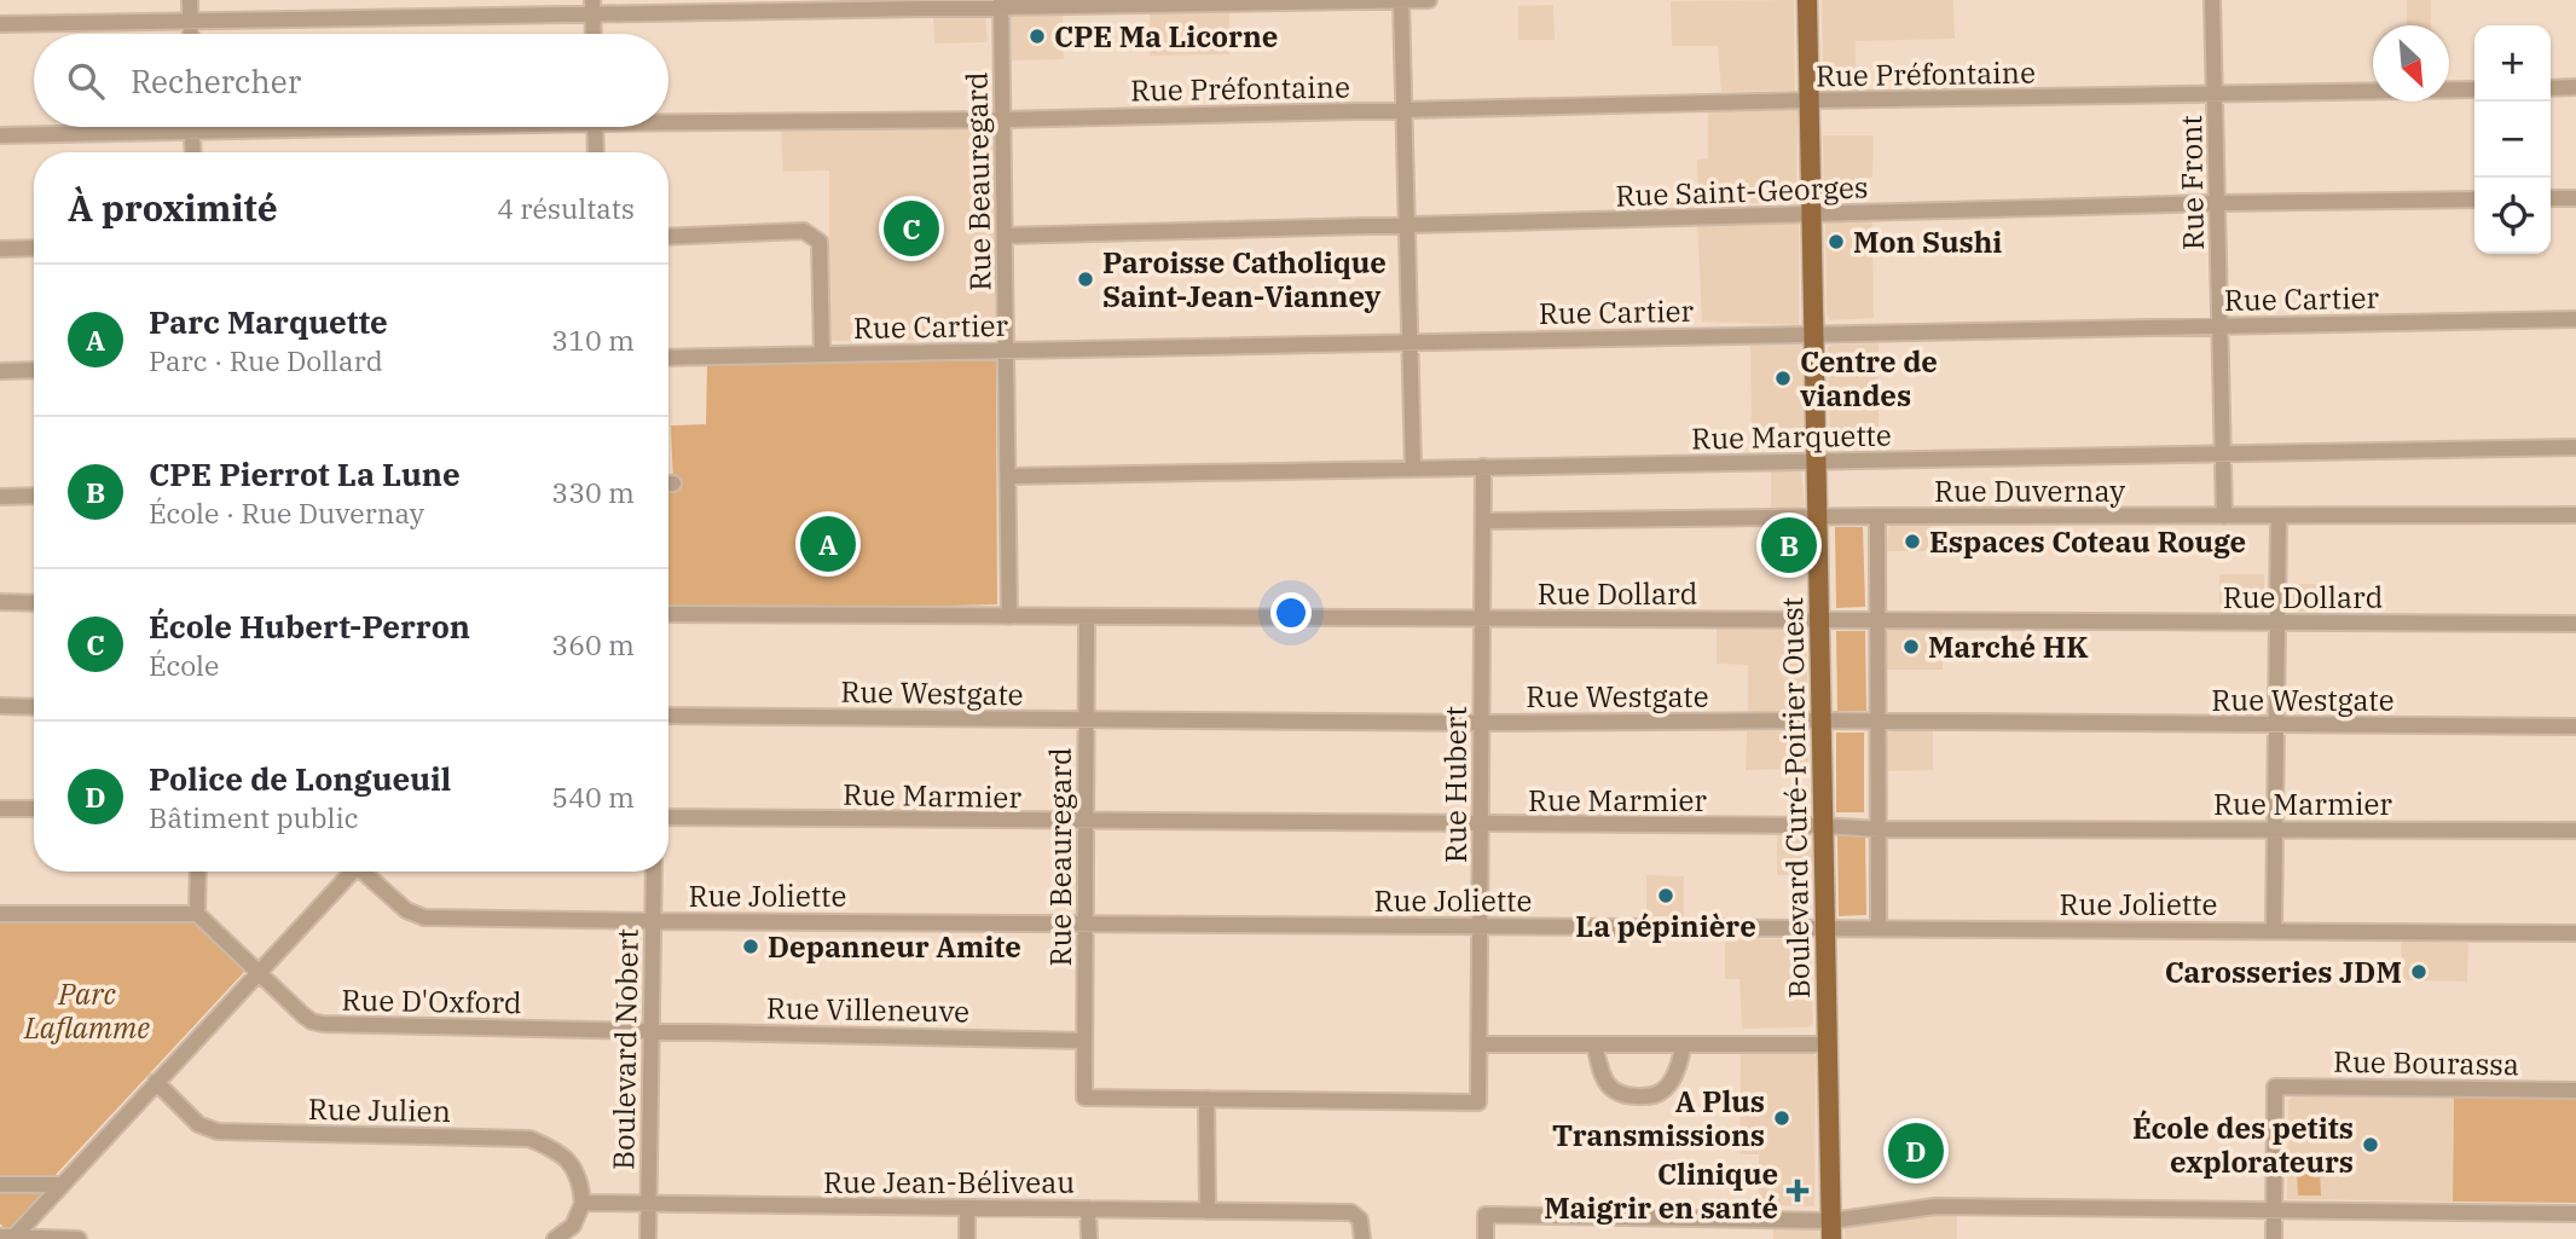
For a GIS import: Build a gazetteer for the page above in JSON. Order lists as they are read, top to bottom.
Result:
{
  "streets": {
    "main road": ["Boulevard Curé-Poirier Ouest"],
    "street": [
      "Rue Préfontaine",
      "Rue Beauregard",
      "Rue Front",
      "Rue Saint-Georges",
      "Rue Cartier",
      "Rue Marquette",
      "Rue Duvernay",
      "Rue Dollard",
      "Rue Westgate",
      "Rue Hubert",
      "Rue Marmier",
      "Rue Joliette",
      "Rue D'Oxford",
      "Rue Villeneuve",
      "Boulevard Nobert",
      "Rue Bourassa",
      "Rue Julien",
      "Rue Jean-Béliveau"
    ]
  },
  "crossings": [
    ["Rue Préfontaine", "Rue Beauregard"],
    ["Rue Préfontaine", "Rue Front"],
    ["Rue Préfontaine", "Boulevard Curé-Poirier Ouest"],
    ["Rue Beauregard", "Rue Saint-Georges"],
    ["Rue Beauregard", "Rue Cartier"],
    ["Rue Beauregard", "Rue Marquette"],
    ["Rue Beauregard", "Rue Dollard"],
    ["Rue Beauregard", "Rue Westgate"],
    ["Rue Beauregard", "Rue Hubert"],
    ["Rue Beauregard", "Rue Marmier"],
    ["Rue Beauregard", "Rue Joliette"],
    ["Rue Beauregard", "Rue Villeneuve"],
    ["Rue Front", "Rue Saint-Georges"],
    ["Rue Front", "Rue Cartier"],
    ["Rue Front", "Rue Marquette"],
    ["Rue Front", "Rue Duvernay"],
    ["Rue Saint-Georges", "Boulevard Curé-Poirier Ouest"],
    ["Rue Cartier", "Boulevard Curé-Poirier Ouest"],
    ["Rue Marquette", "Rue Hubert"],
    ["Rue Marquette", "Boulevard Curé-Poirier Ouest"],
    ["Rue Duvernay", "Rue Hubert"],
    ["Rue Duvernay", "Boulevard Curé-Poirier Ouest"],
    ["Rue Dollard", "Rue Hubert"],
    ["Rue Dollard", "Boulevard Curé-Poirier Ouest"],
    ["Rue Westgate", "Rue Hubert"],
    ["Rue Westgate", "Boulevard Curé-Poirier Ouest"],
    ["Rue Hubert", "Rue Marmier"],
    ["Rue Hubert", "Rue Joliette"],
    ["Rue Marmier", "Boulevard Curé-Poirier Ouest"],
    ["Boulevard Curé-Poirier Ouest", "Rue Joliette"],
    ["Rue Joliette", "Boulevard Nobert"],
    ["Rue D'Oxford", "Rue Villeneuve"],
    ["Rue D'Oxford", "Boulevard Nobert"],
    ["Rue Villeneuve", "Boulevard Nobert"],
    ["Boulevard Nobert", "Rue Jean-Béliveau"],
    ["Rue Julien", "Rue Jean-Béliveau"]
  ],
  "parks": ["Parc Laflamme"],
  "places": {
    "other": [
      "CPE Ma Licorne",
      "Mon Sushi",
      "Paroisse Catholique Saint-Jean-Vianney",
      "Centre de viandes",
      "Espaces Coteau Rouge",
      "Marché HK",
      "La pépinière",
      "Depanneur Amite",
      "Carosseries JDM",
      "A Plus Transmissions",
      "École des petits explorateurs"
    ],
    "health": ["Clinique Maigrir en santé"]
  },
  "north": "bottom right",
  "page": {
    "map_buttons": ["+", "−"],
    "search": "Rechercher",
    "heading": ["À proximité", "4 résultats"],
    "pins": [
      "C",
      "A",
      "B",
      "D"
    ],
    "list": [
      {
        "mark": "A",
        "name": "Parc Marquette",
        "note": "Parc · Rue Dollard",
        "value": "310 m"
      },
      {
        "mark": "B",
        "name": "CPE Pierrot La Lune",
        "note": "École · Rue Duvernay",
        "value": "330 m"
      },
      {
        "mark": "C",
        "name": "École Hubert-Perron",
        "note": "École",
        "value": "360 m"
      },
      {
        "mark": "D",
        "name": "Police de Longueuil",
        "note": "Bâtiment public",
        "value": "540 m"
      }
    ]
  }
}
